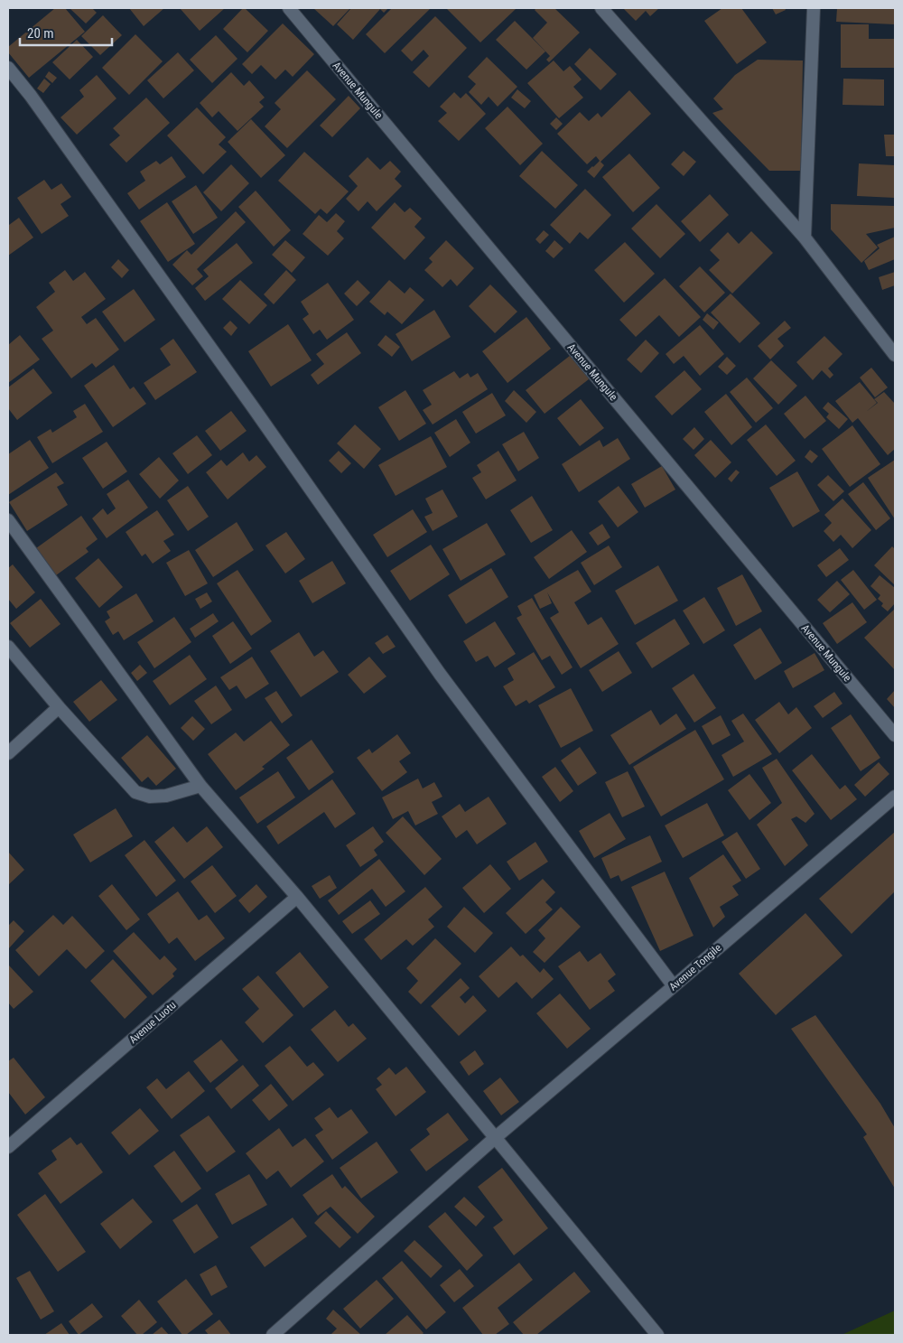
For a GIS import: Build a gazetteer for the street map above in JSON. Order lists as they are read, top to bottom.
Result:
{
  "streets": {
    "street": ["Avenue Mungule", "Avenue Tongile", "Avenue Luotu"]
  },
  "scale_bar": "20 m"
}
